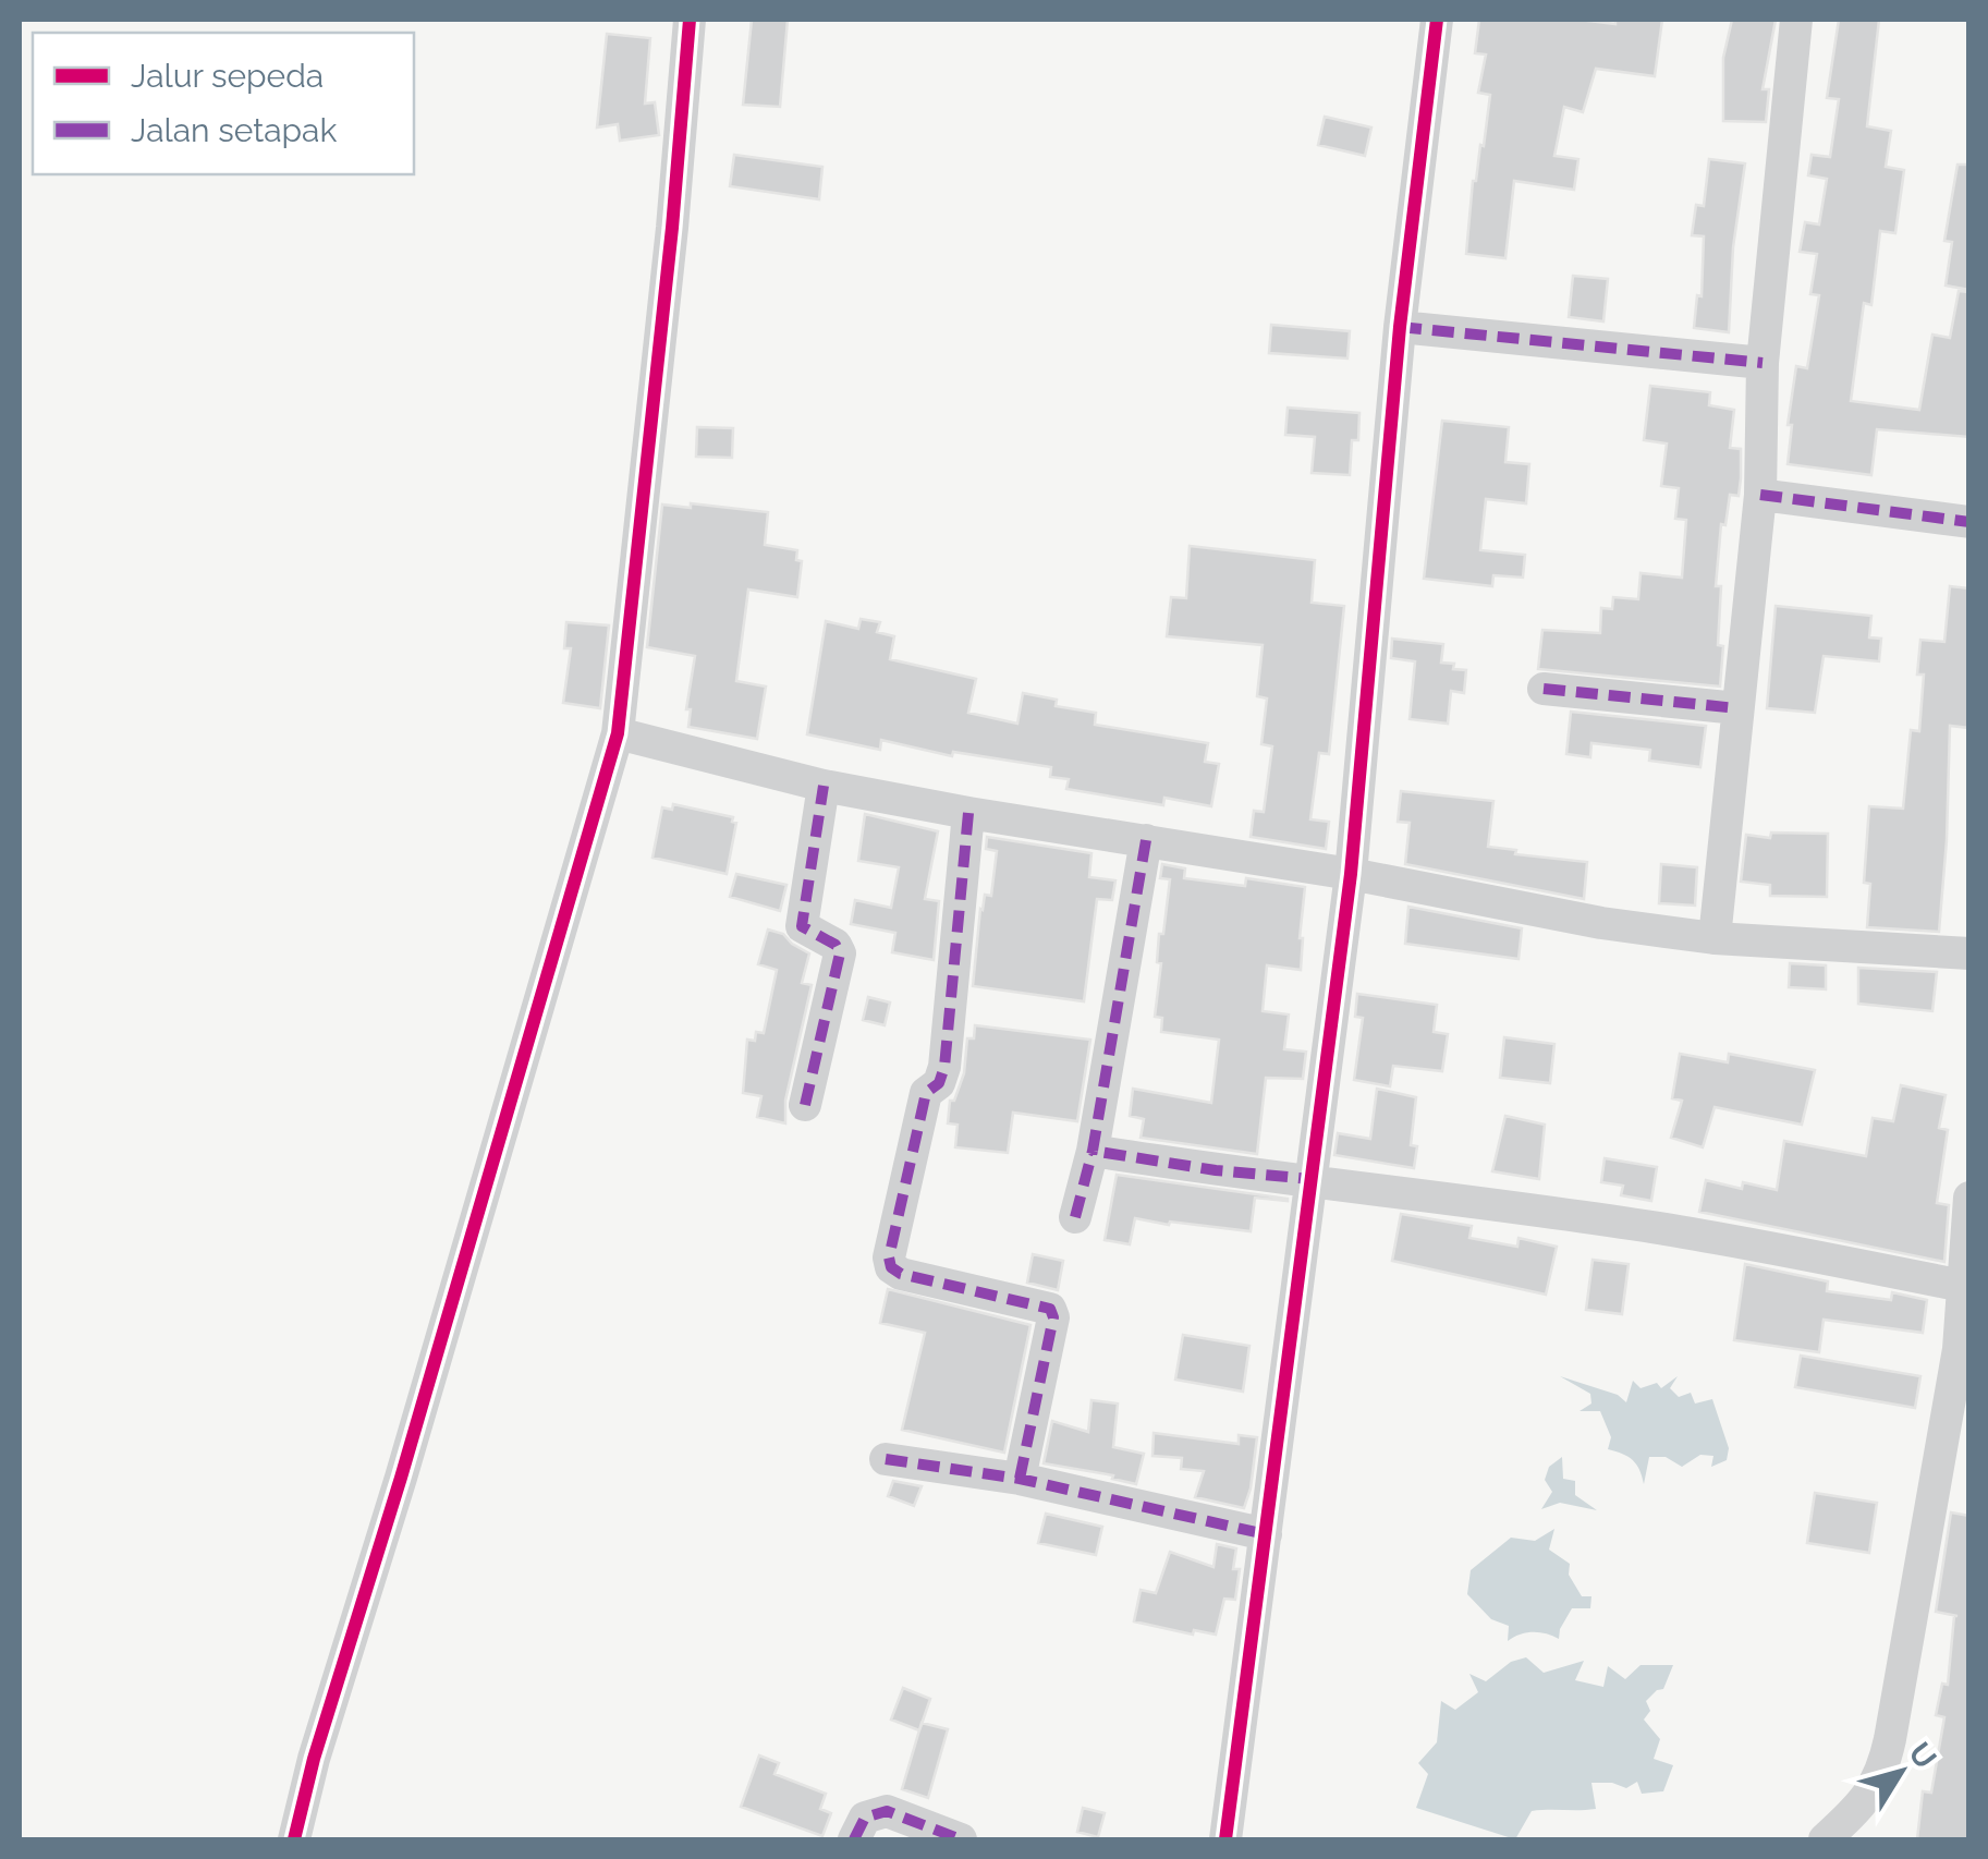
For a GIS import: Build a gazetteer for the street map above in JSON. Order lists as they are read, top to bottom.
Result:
{
  "legend": ["Jalur sepeda", "Jalan setapak"],
  "north": "top right"
}
